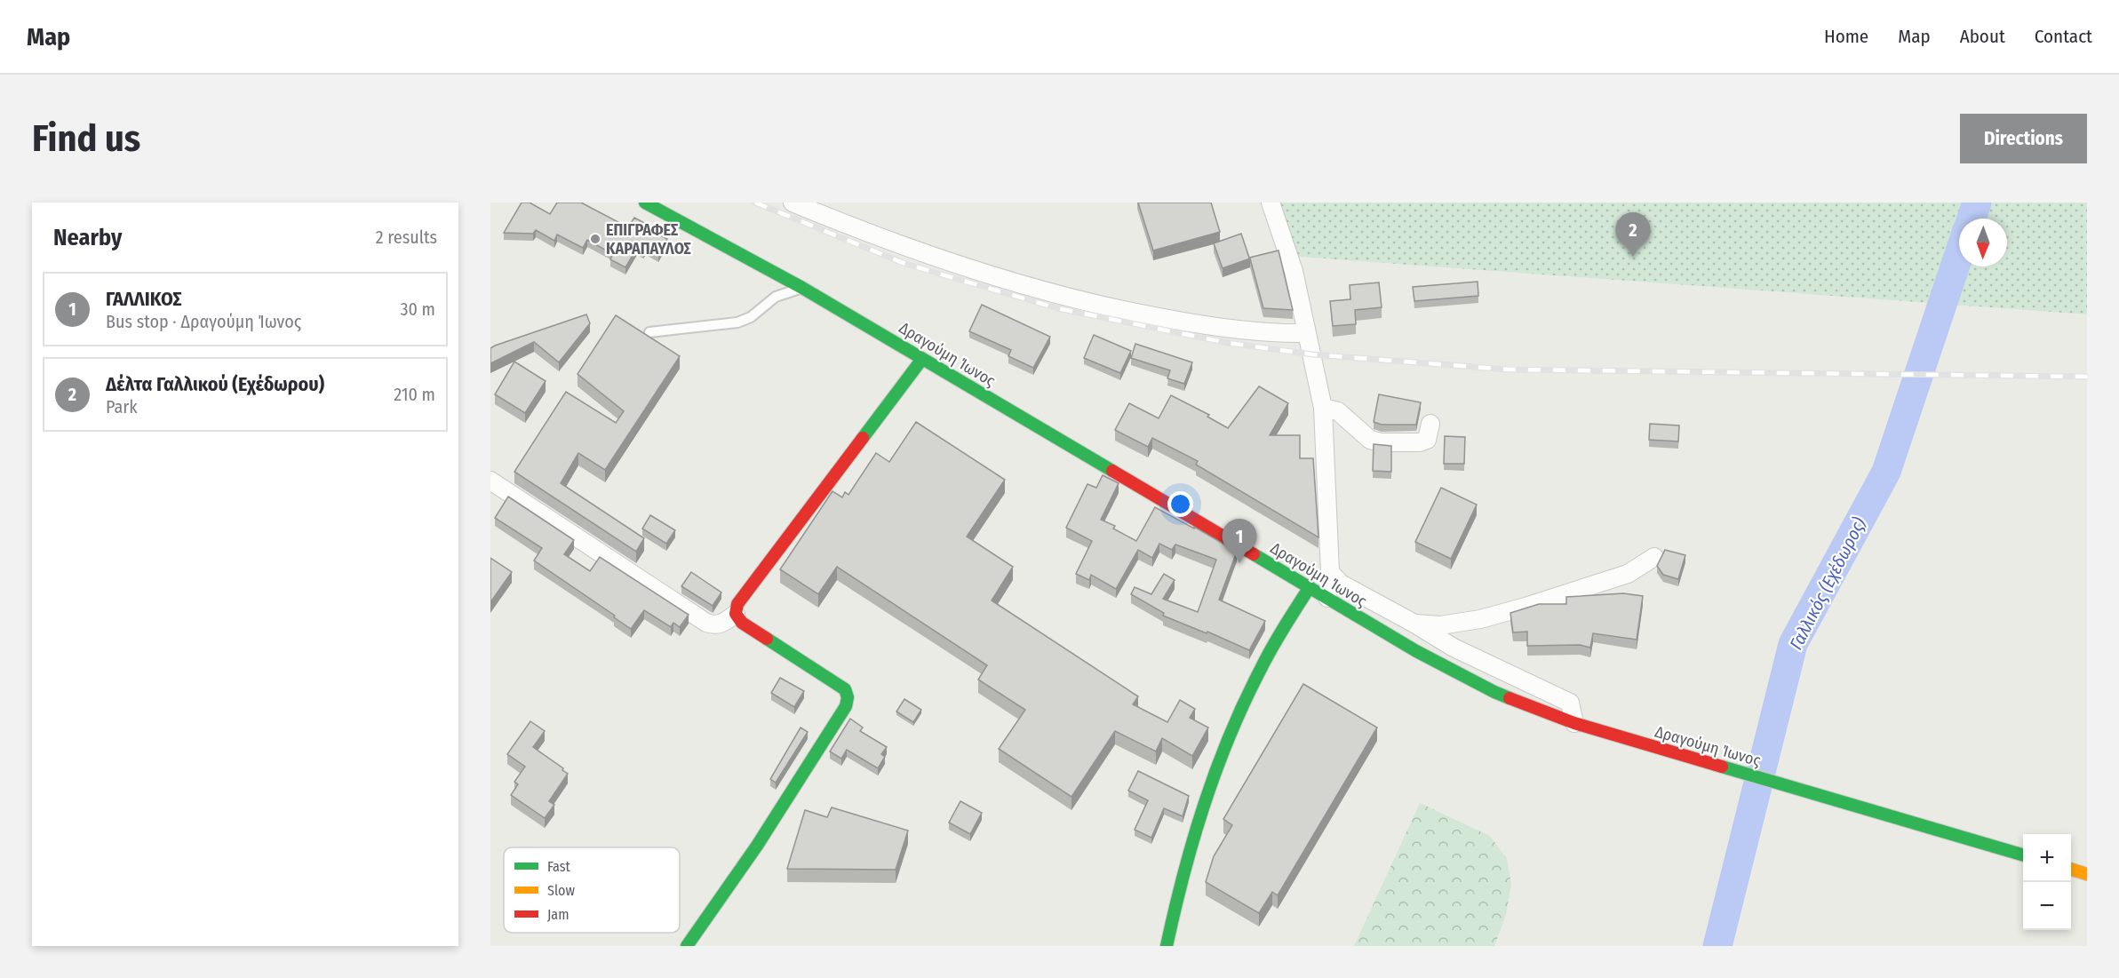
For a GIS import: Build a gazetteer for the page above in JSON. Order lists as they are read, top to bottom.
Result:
{
  "streets": {
    "main road": ["Δραγούμη Ίωνος"]
  },
  "water": ["Γαλλικός (Εχέδωρος)"],
  "places": ["ΕΠΙΓΡΑΦΕΣ ΚΑΡΑΠΑΥΛΟΣ"],
  "legend": ["Fast", "Slow", "Jam"],
  "north": "bottom",
  "page": {
    "header": "Map",
    "nav": [
      "Home",
      "Map",
      "About",
      "Contact"
    ],
    "buttons": "Directions",
    "title": "Find us",
    "heading": ["Nearby", "2 results"],
    "pins": ["2", "1"],
    "list": [
      {
        "mark": "1",
        "name": "ΓΑΛΛΙΚΟΣ",
        "note": "Bus stop · Δραγούμη Ίωνος",
        "value": "30 m"
      },
      {
        "mark": "2",
        "name": "Δέλτα Γαλλικού (Εχέδωρου)",
        "note": "Park",
        "value": "210 m"
      }
    ],
    "map_buttons": ["+", "−"]
  }
}
